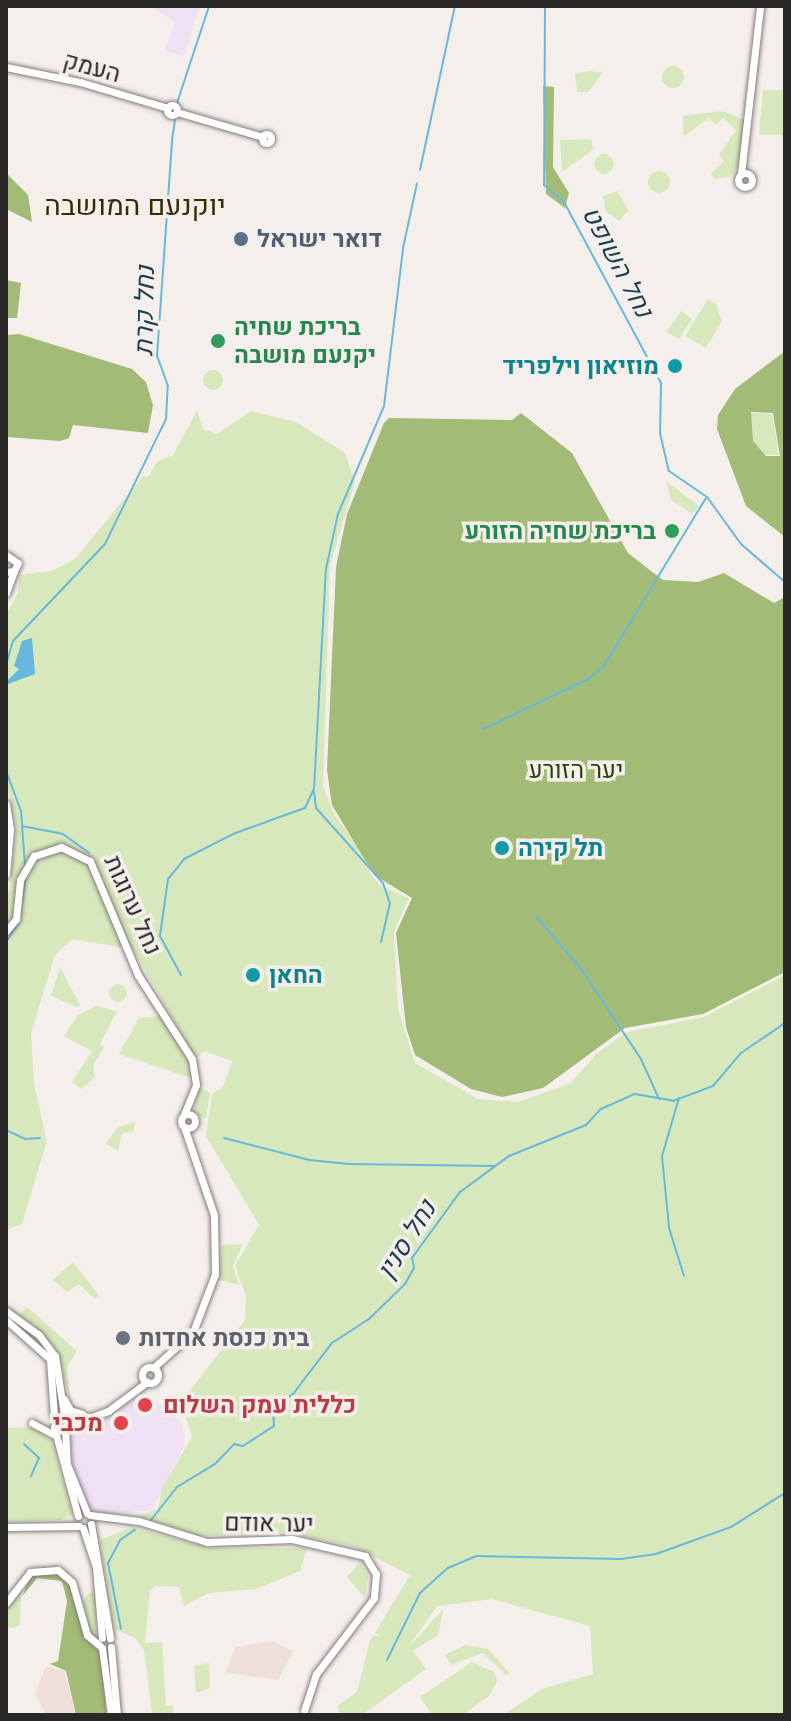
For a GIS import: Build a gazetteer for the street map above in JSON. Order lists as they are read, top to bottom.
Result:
{
  "streets": {
    "street": ["העמק", "נחל ערוגות", "יער אודם"]
  },
  "districts": ["יוקנעם המושבה"],
  "water": ["נחל השופט", "נחל קרת", "נחל סנין"],
  "parks": ["יער הזורע"],
  "places": [
    "דואר ישראל",
    "בריכת שחיה יקנעם מושבה",
    "מוזיאון וילפריד",
    "בריכת שחיה הזורע",
    "תל קירה",
    "החאן",
    "בית כנסת אחדות",
    "כללית עמק השלום",
    "מכבי"
  ]
}
